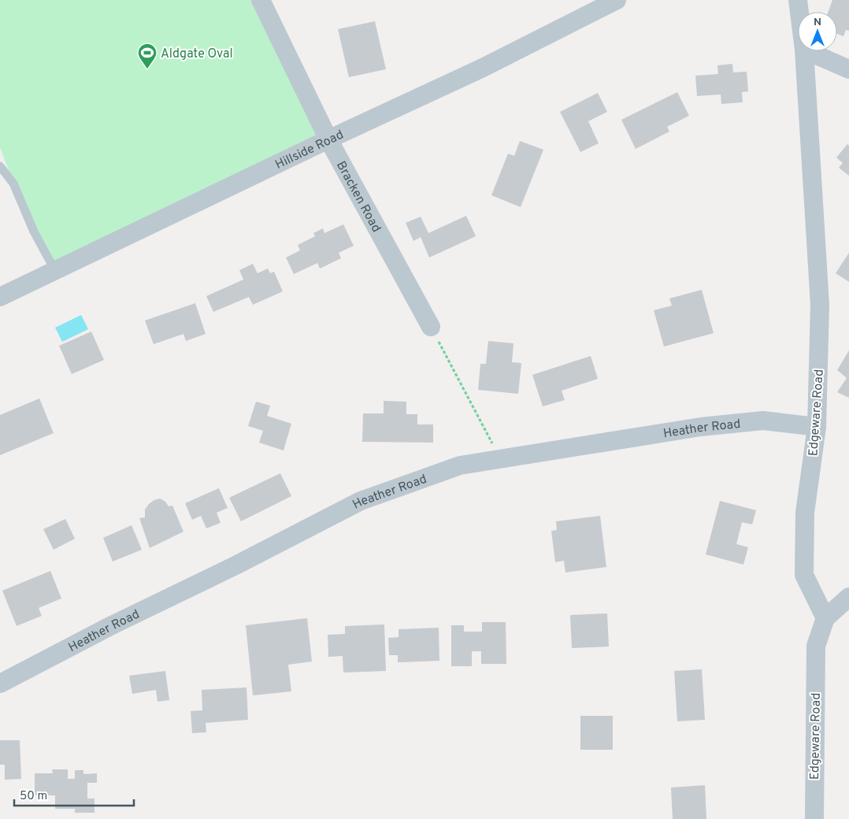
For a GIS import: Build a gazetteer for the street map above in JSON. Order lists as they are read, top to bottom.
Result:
{
  "streets": {
    "street": [
      "Hillside Road",
      "Bracken Road",
      "Edgeware Road",
      "Heather Road"
    ]
  },
  "crossings": [
    ["Hillside Road", "Bracken Road"],
    ["Edgeware Road", "Heather Road"]
  ],
  "places": {
    "sports": ["Aldgate Oval"]
  },
  "scale_bar": "50 m",
  "north": "top"
}
